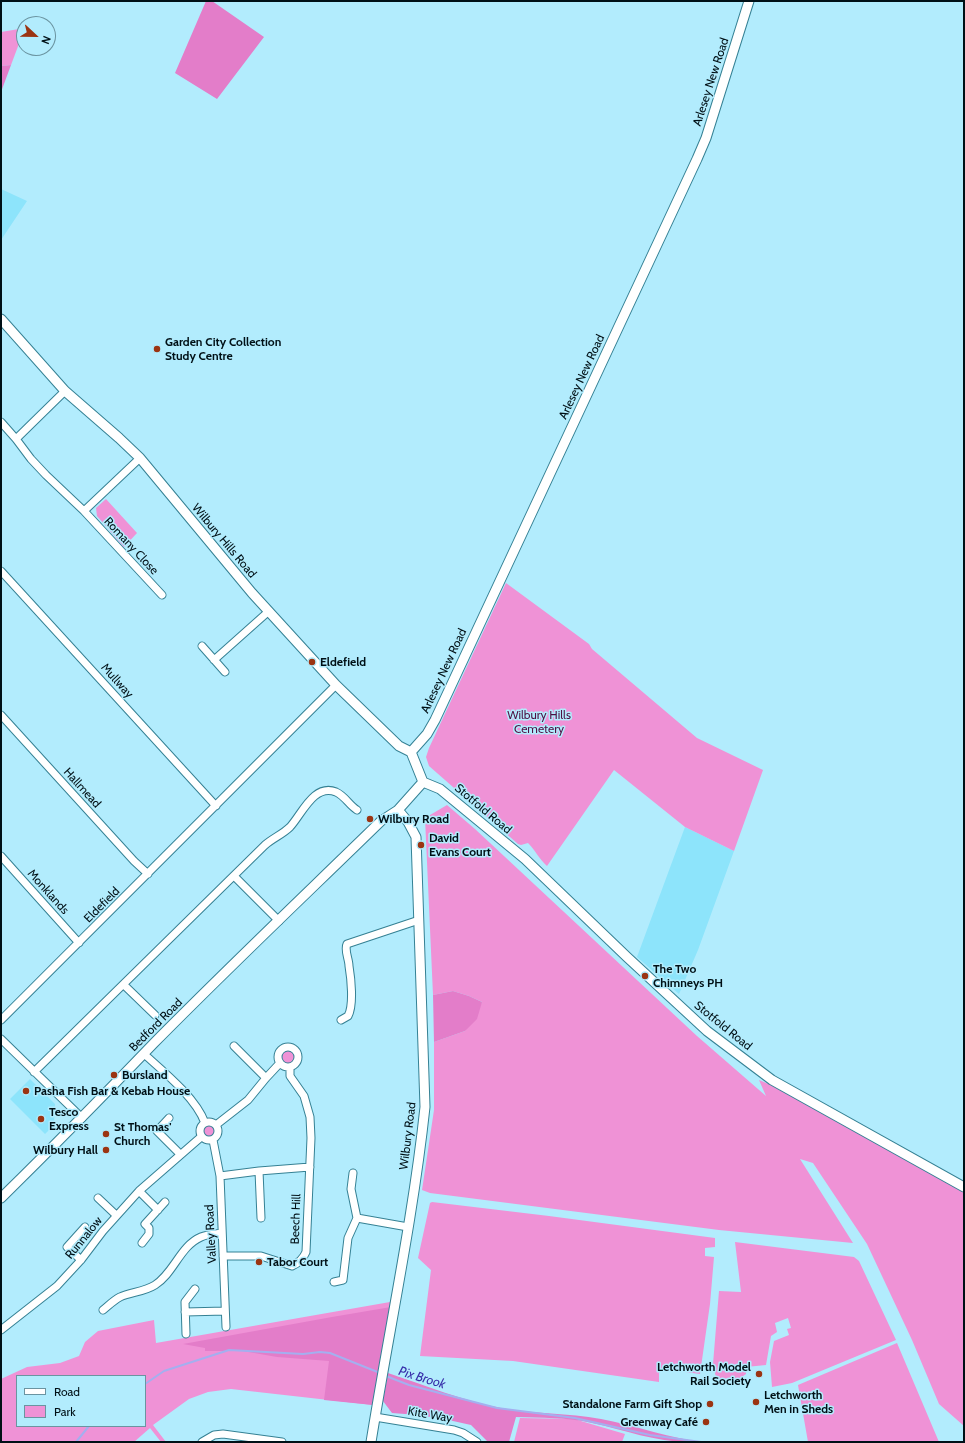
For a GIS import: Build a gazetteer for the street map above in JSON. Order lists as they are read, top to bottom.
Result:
{
  "streets": {
    "street": [
      "Arlesey New Road",
      "Wilbury Hills Road",
      "Romany Close",
      "Mullway",
      "Hallmead",
      "Stotfold Road",
      "Monklands",
      "Eldefield",
      "Bedford Road",
      "Wilbury Road",
      "Beech Hill",
      "Valley Road",
      "Runnalow",
      "Kite Way"
    ]
  },
  "crossings": [
    ["Arlesey New Road", "Wilbury Hills Road"],
    ["Wilbury Hills Road", "Eldefield"],
    ["Mullway", "Eldefield"],
    ["Hallmead", "Eldefield"],
    ["Stotfold Road", "Bedford Road"],
    ["Monklands", "Eldefield"],
    ["Bedford Road", "Wilbury Road"],
    ["Wilbury Road", "Kite Way"],
    ["Beech Hill", "Valley Road"],
    ["Valley Road", "Runnalow"]
  ],
  "water": ["Pix Brook"],
  "parks": ["Wilbury Hills Cemetery"],
  "places": [
    "Garden City Collection Study Centre",
    "Eldefield",
    "Wilbury Road",
    "David Evans Court",
    "The Two Chimneys PH",
    "Bursland",
    "Pasha Fish Bar & Kebab House",
    "Tesco Express",
    "St Thomas' Church",
    "Wilbury Hall",
    "Tabor Court",
    "Letchworth Model Rail Society",
    "Letchworth Men in Sheds",
    "Standalone Farm Gift Shop",
    "Greenway Café"
  ],
  "legend": ["Road", "Park"],
  "north": "right"
}
